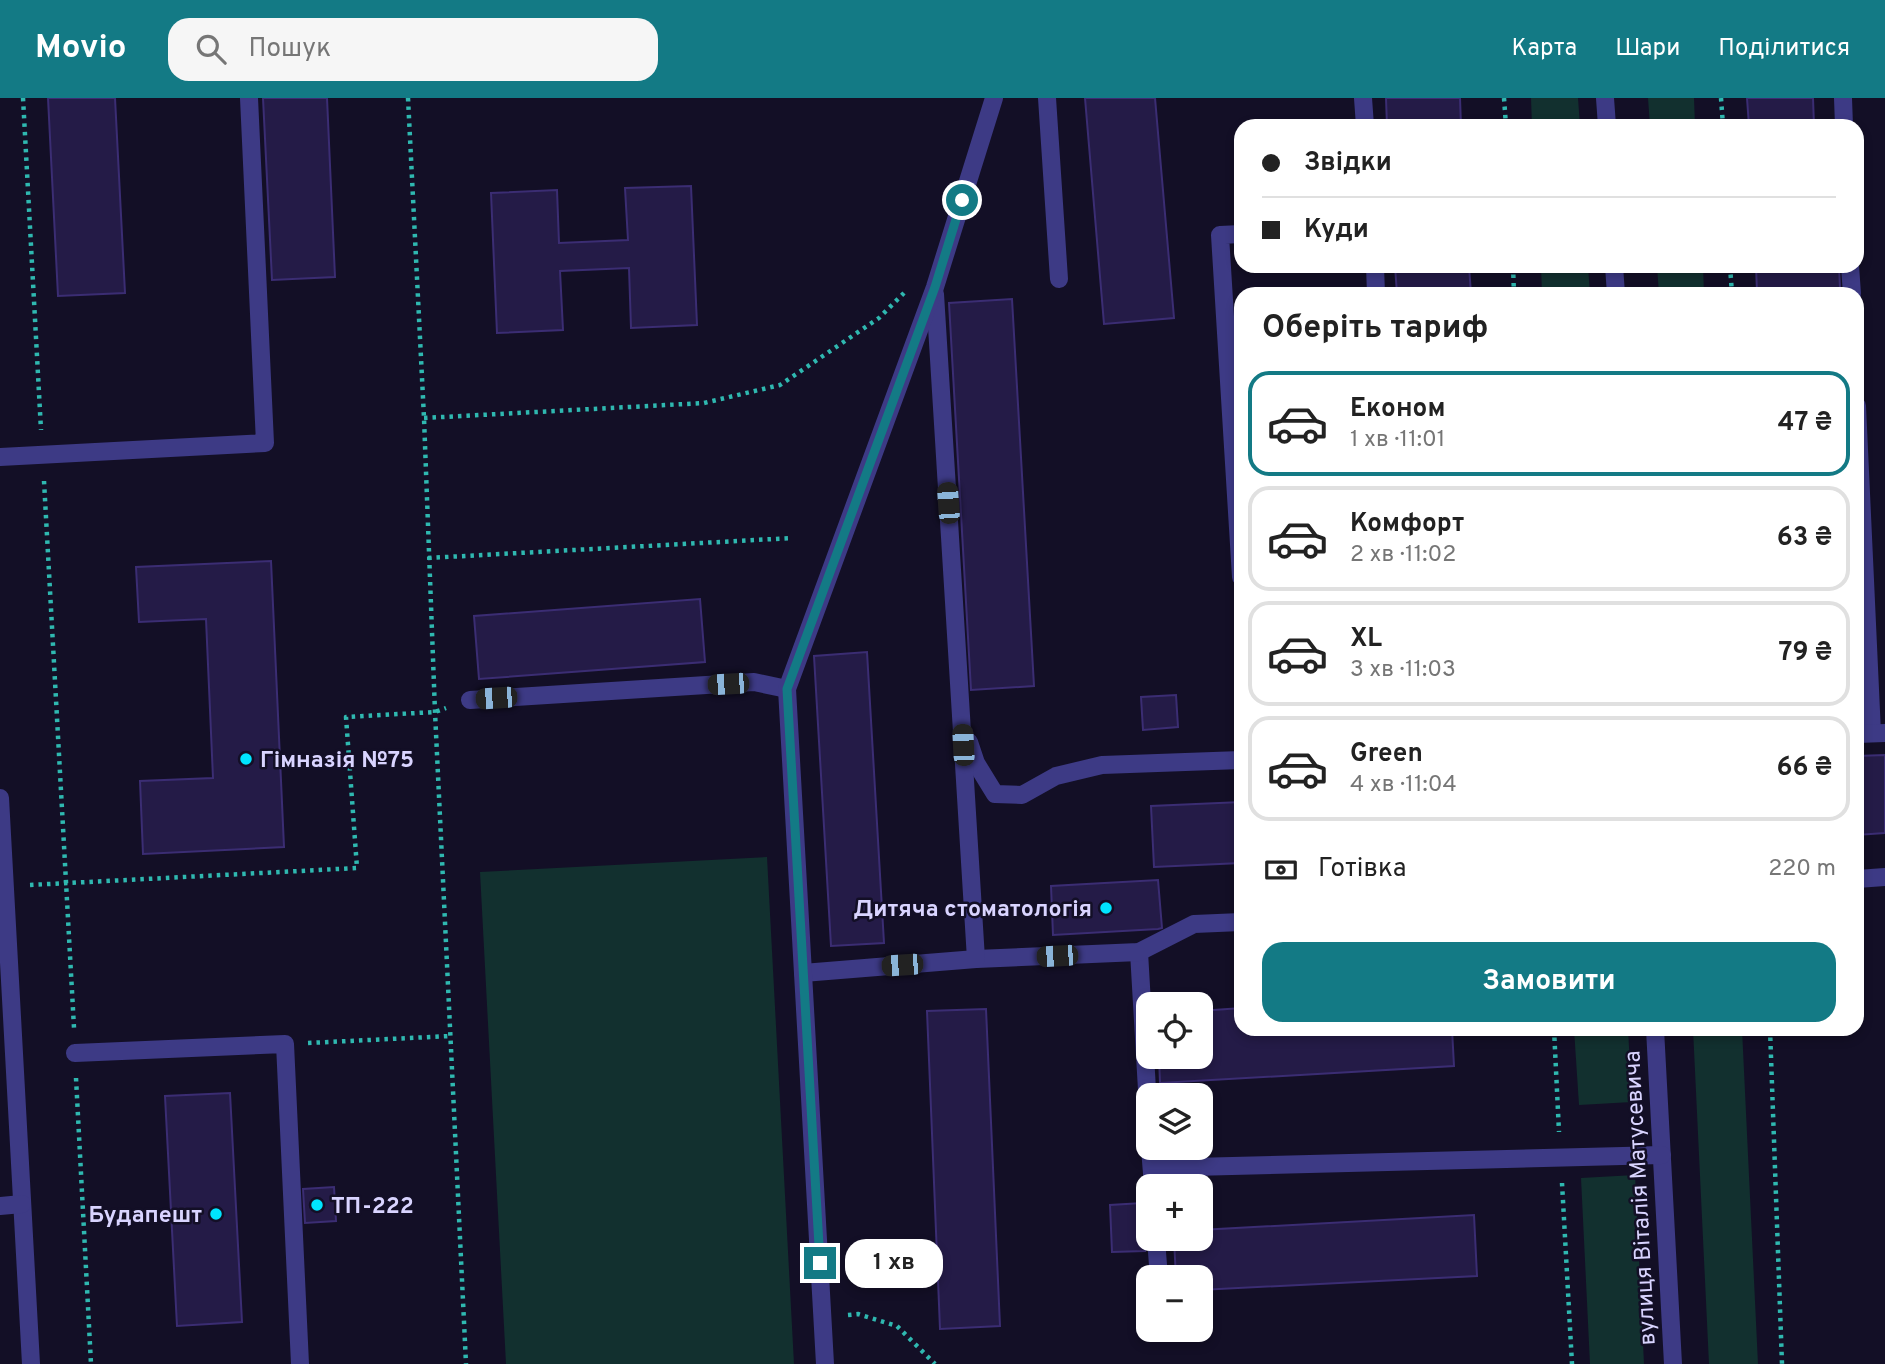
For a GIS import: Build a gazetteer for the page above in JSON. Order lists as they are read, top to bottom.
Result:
{
  "streets": {
    "street": ["вулиця Віталія Матусевича"]
  },
  "places": [
    "Гімназія №75",
    "Дитяча стоматологія",
    "ТП-222",
    "Будапешт"
  ],
  "page": {
    "header": "Movio",
    "search": "Пошук",
    "nav": ["Карта", "Шари", "Поділитися"],
    "banner": ["Звідки", "Куди"],
    "heading": "Оберіть тариф",
    "list": [
      {
        "name": "Економ",
        "note": "1 хв · 11:01",
        "value": "47 ₴"
      },
      {
        "name": "Комфорт",
        "note": "2 хв · 11:02",
        "value": "63 ₴"
      },
      {
        "name": "XL",
        "note": "3 хв · 11:03",
        "value": "79 ₴"
      },
      {
        "name": "Green",
        "note": "4 хв · 11:04",
        "value": "66 ₴"
      }
    ],
    "pay": ["Готівка", "220 m"],
    "buttons": "Замовити",
    "map_buttons": ["+", "−"],
    "bubble": "1 хв"
  }
}
